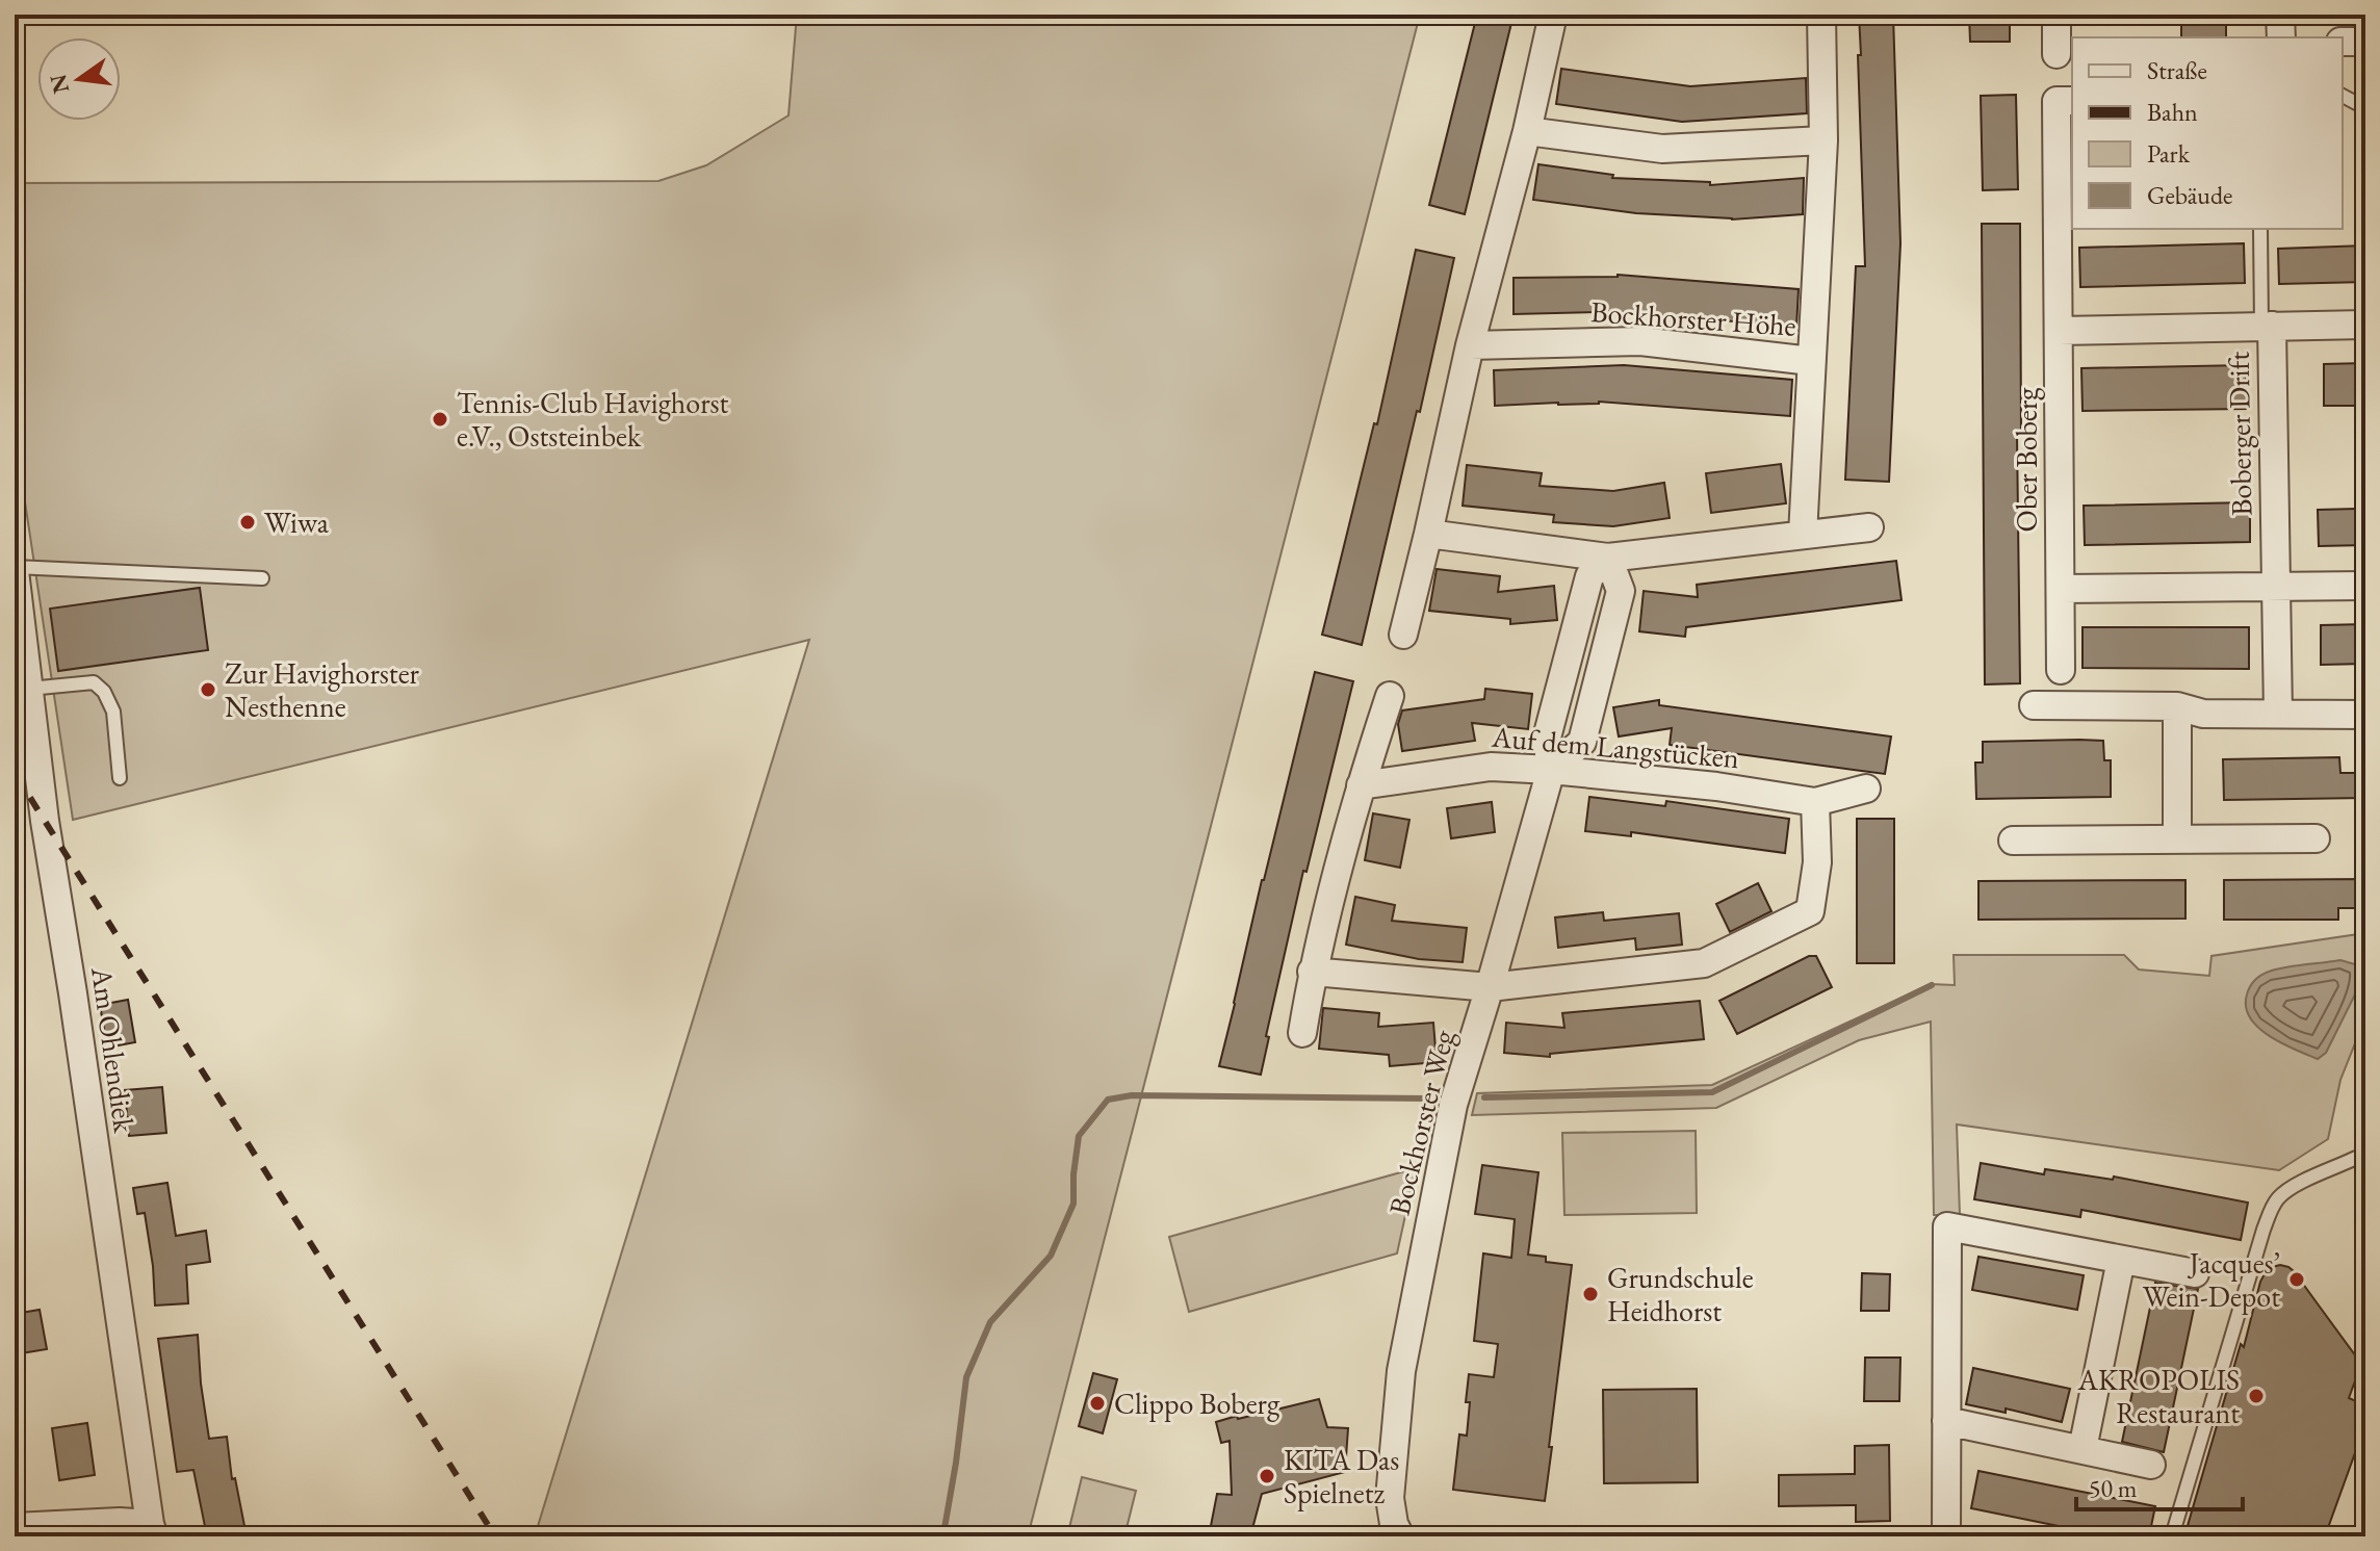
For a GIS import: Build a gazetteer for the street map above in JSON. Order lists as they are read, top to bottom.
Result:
{
  "streets": {
    "street": [
      "Bockhorster Höhe",
      "Boberger Drift",
      "Ober Boberg",
      "Auf dem Langstücken",
      "Am Ohlendiek",
      "Bockhorster Weg"
    ]
  },
  "crossings": [
    ["Auf dem Langstücken", "Bockhorster Weg"]
  ],
  "places": [
    "Tennis-Club Havighorst e.V., Oststeinbek",
    "Wiwa",
    "Zur Havighorster Nesthenne",
    "Jacques’ Wein-Depot",
    "Grundschule Heidhorst",
    "AKROPOLIS Restaurant",
    "Clippo Boberg",
    "KITA Das Spielnetz"
  ],
  "legend": [
    "Straße",
    "Bahn",
    "Park",
    "Gebäude"
  ],
  "scale_bar": "50 m",
  "north": "left"
}
